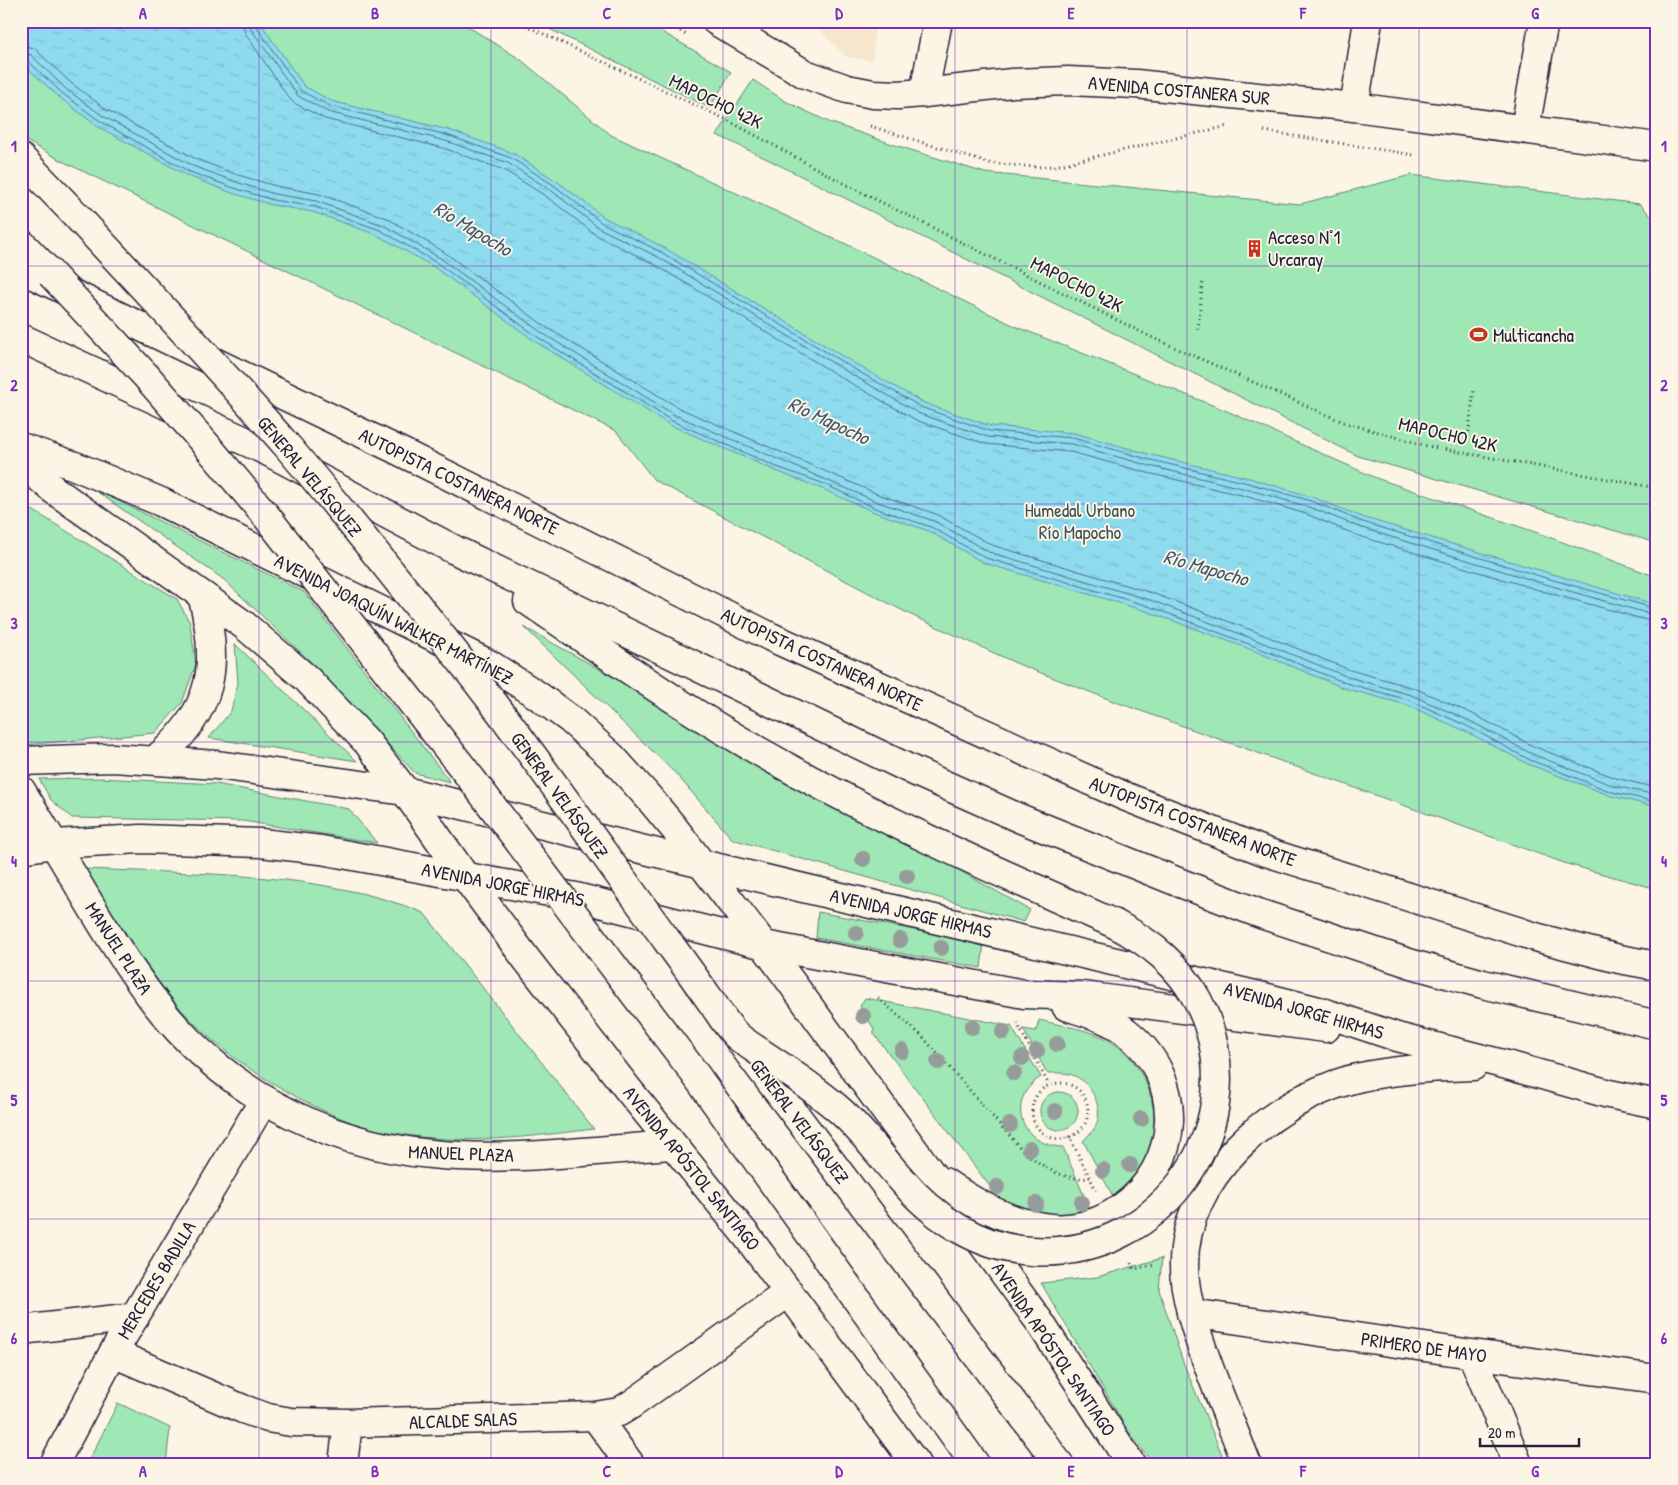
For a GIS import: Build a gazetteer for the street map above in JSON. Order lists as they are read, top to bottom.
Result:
{
  "streets": {
    "main road": [
      "AVENIDA COSTANERA SUR",
      "GENERAL VELÁSQUEZ",
      "AUTOPISTA COSTANERA NORTE",
      "AVENIDA JOAQUÍN WALKER MARTÍNEZ",
      "AVENIDA JORGE HIRMAS",
      "MANUEL PLAZA",
      "AVENIDA APÓSTOL SANTIAGO",
      "MERCEDES BADILLA",
      "PRIMERO DE MAYO",
      "ALCALDE SALAS"
    ],
    "path": ["MAPOCHO 42K"]
  },
  "crossings": [
    ["AVENIDA JOAQUÍN WALKER MARTÍNEZ", "AVENIDA JORGE HIRMAS"],
    ["AVENIDA JOAQUÍN WALKER MARTÍNEZ", "AVENIDA APÓSTOL SANTIAGO"],
    ["AVENIDA JORGE HIRMAS", "MANUEL PLAZA"],
    ["AVENIDA JORGE HIRMAS", "AVENIDA APÓSTOL SANTIAGO"],
    ["MANUEL PLAZA", "AVENIDA APÓSTOL SANTIAGO"],
    ["MANUEL PLAZA", "MERCEDES BADILLA"],
    ["AVENIDA APÓSTOL SANTIAGO", "ALCALDE SALAS"],
    ["MERCEDES BADILLA", "ALCALDE SALAS"]
  ],
  "water": ["Río Mapocho"],
  "parks": ["Humedal Urbano Río Mapocho"],
  "places": {
    "building": ["Acceso N°1 Urcaray"],
    "sports": ["Multicancha"]
  },
  "scale_bar": "20 m",
  "grid": {
    "columns": [
      "A",
      "B",
      "C",
      "D",
      "E",
      "F",
      "G"
    ],
    "rows": [
      "1",
      "2",
      "3",
      "4",
      "5",
      "6"
    ]
  }
}
